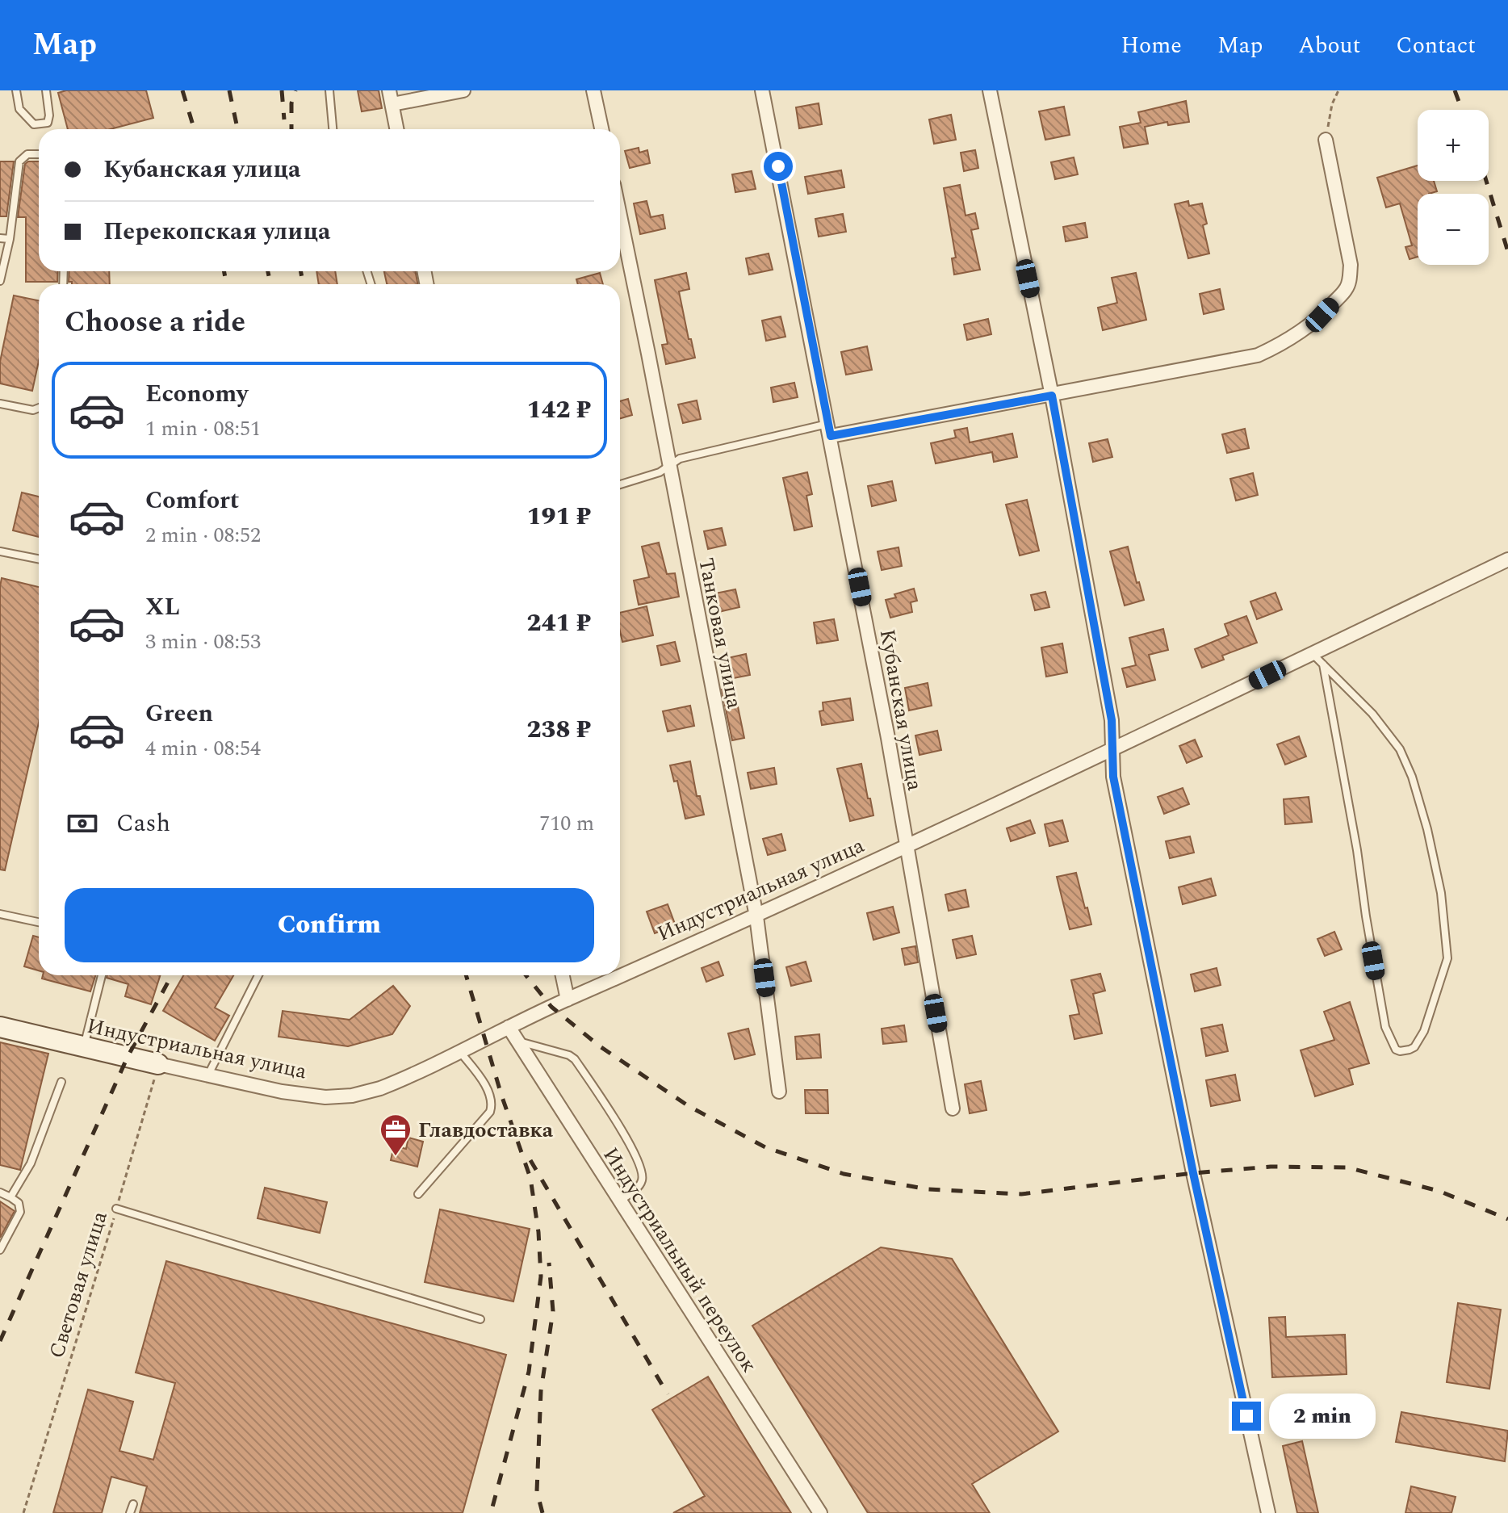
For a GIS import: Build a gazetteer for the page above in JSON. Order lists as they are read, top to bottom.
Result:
{
  "streets": {
    "street": [
      "Танковая улица",
      "Кубанская улица",
      "Индустриальная улица",
      "Индустриальный переулок"
    ],
    "path": ["Световая улица"]
  },
  "crossings": [
    ["Танковая улица", "Индустриальная улица"],
    ["Кубанская улица", "Индустриальная улица"],
    ["Индустриальная улица", "Индустриальный переулок"],
    ["Индустриальная улица", "Световая улица"]
  ],
  "places": {
    "office": ["Главдоставка"]
  },
  "page": {
    "header": "Map",
    "nav": [
      "Home",
      "Map",
      "About",
      "Contact"
    ],
    "map_buttons": ["+", "−"],
    "banner": ["Кубанская улица", "Перекопская улица"],
    "heading": "Choose a ride",
    "list": [
      {
        "name": "Economy",
        "note": "1 min · 08:51",
        "value": "142 ₽"
      },
      {
        "name": "Comfort",
        "note": "2 min · 08:52",
        "value": "191 ₽"
      },
      {
        "name": "XL",
        "note": "3 min · 08:53",
        "value": "241 ₽"
      },
      {
        "name": "Green",
        "note": "4 min · 08:54",
        "value": "238 ₽"
      }
    ],
    "pay": ["Cash", "710 m"],
    "buttons": "Confirm",
    "bubble": "2 min"
  }
}
